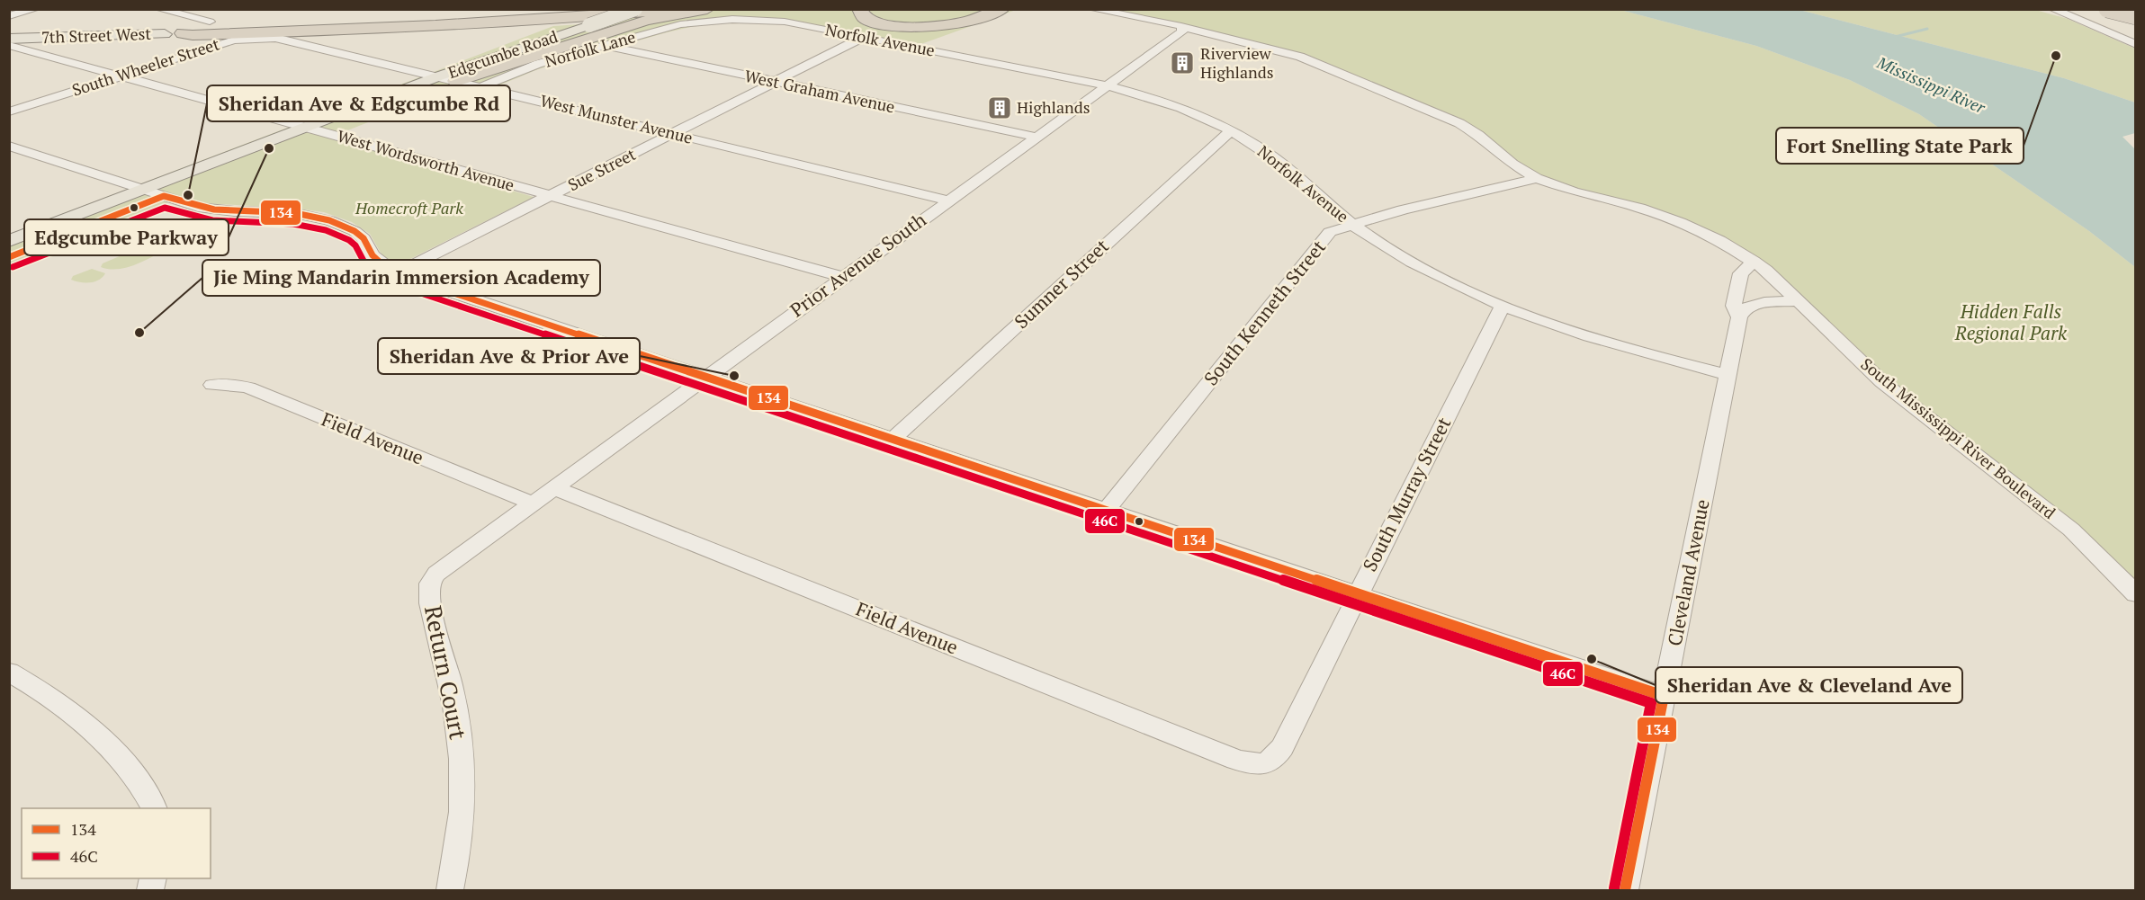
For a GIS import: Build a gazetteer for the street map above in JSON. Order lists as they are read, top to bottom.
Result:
{
  "streets": {
    "highway": ["7th Street West"],
    "main road": ["Edgcumbe Road"],
    "street": [
      "Norfolk Avenue",
      "Norfolk Lane",
      "South Wheeler Street",
      "West Graham Avenue",
      "West Munster Avenue",
      "West Wordsworth Avenue",
      "Sue Street",
      "Prior Avenue South",
      "Sumner Street",
      "South Kenneth Street",
      "Field Avenue",
      "South Mississippi River Boulevard",
      "South Murray Street",
      "Cleveland Avenue",
      "Return Court"
    ]
  },
  "crossings": [
    ["7th Street West", "West Wordsworth Avenue"],
    ["Norfolk Avenue", "Norfolk Lane"],
    ["Norfolk Avenue", "Sue Street"],
    ["Norfolk Avenue", "Prior Avenue South"],
    ["Norfolk Avenue", "Sumner Street"],
    ["Norfolk Avenue", "South Kenneth Street"],
    ["Norfolk Avenue", "South Murray Street"],
    ["Norfolk Avenue", "Cleveland Avenue"],
    ["Norfolk Lane", "West Graham Avenue"],
    ["Norfolk Lane", "West Munster Avenue"],
    ["Edgcumbe Road", "West Munster Avenue"],
    ["Edgcumbe Road", "West Wordsworth Avenue"],
    ["South Wheeler Street", "West Munster Avenue"],
    ["South Wheeler Street", "West Wordsworth Avenue"],
    ["West Graham Avenue", "Sue Street"],
    ["West Graham Avenue", "Prior Avenue South"],
    ["West Munster Avenue", "Sue Street"],
    ["West Munster Avenue", "Prior Avenue South"],
    ["West Wordsworth Avenue", "Sue Street"],
    ["West Wordsworth Avenue", "Prior Avenue South"],
    ["Prior Avenue South", "Field Avenue"],
    ["Prior Avenue South", "South Mississippi River Boulevard"],
    ["Prior Avenue South", "Return Court"],
    ["South Kenneth Street", "South Mississippi River Boulevard"],
    ["Field Avenue", "South Murray Street"],
    ["Field Avenue", "Return Court"],
    ["South Mississippi River Boulevard", "Cleveland Avenue"]
  ],
  "water": ["Mississippi River"],
  "parks": ["Homecroft Park", "Hidden Falls Regional Park"],
  "places": {
    "other": [
      "Fort Snelling State Park",
      "Edgcumbe Parkway",
      "Sheridan Ave & Edgcumbe Rd",
      "Jie Ming Mandarin Immersion Academy",
      "Sheridan Ave & Prior Ave",
      "Sheridan Ave & Cleveland Ave"
    ],
    "building": ["Riverview Highlands", "Highlands"]
  },
  "lines": ["transit line 134", "transit line 46C"],
  "legend": ["134", "46C"]
}
